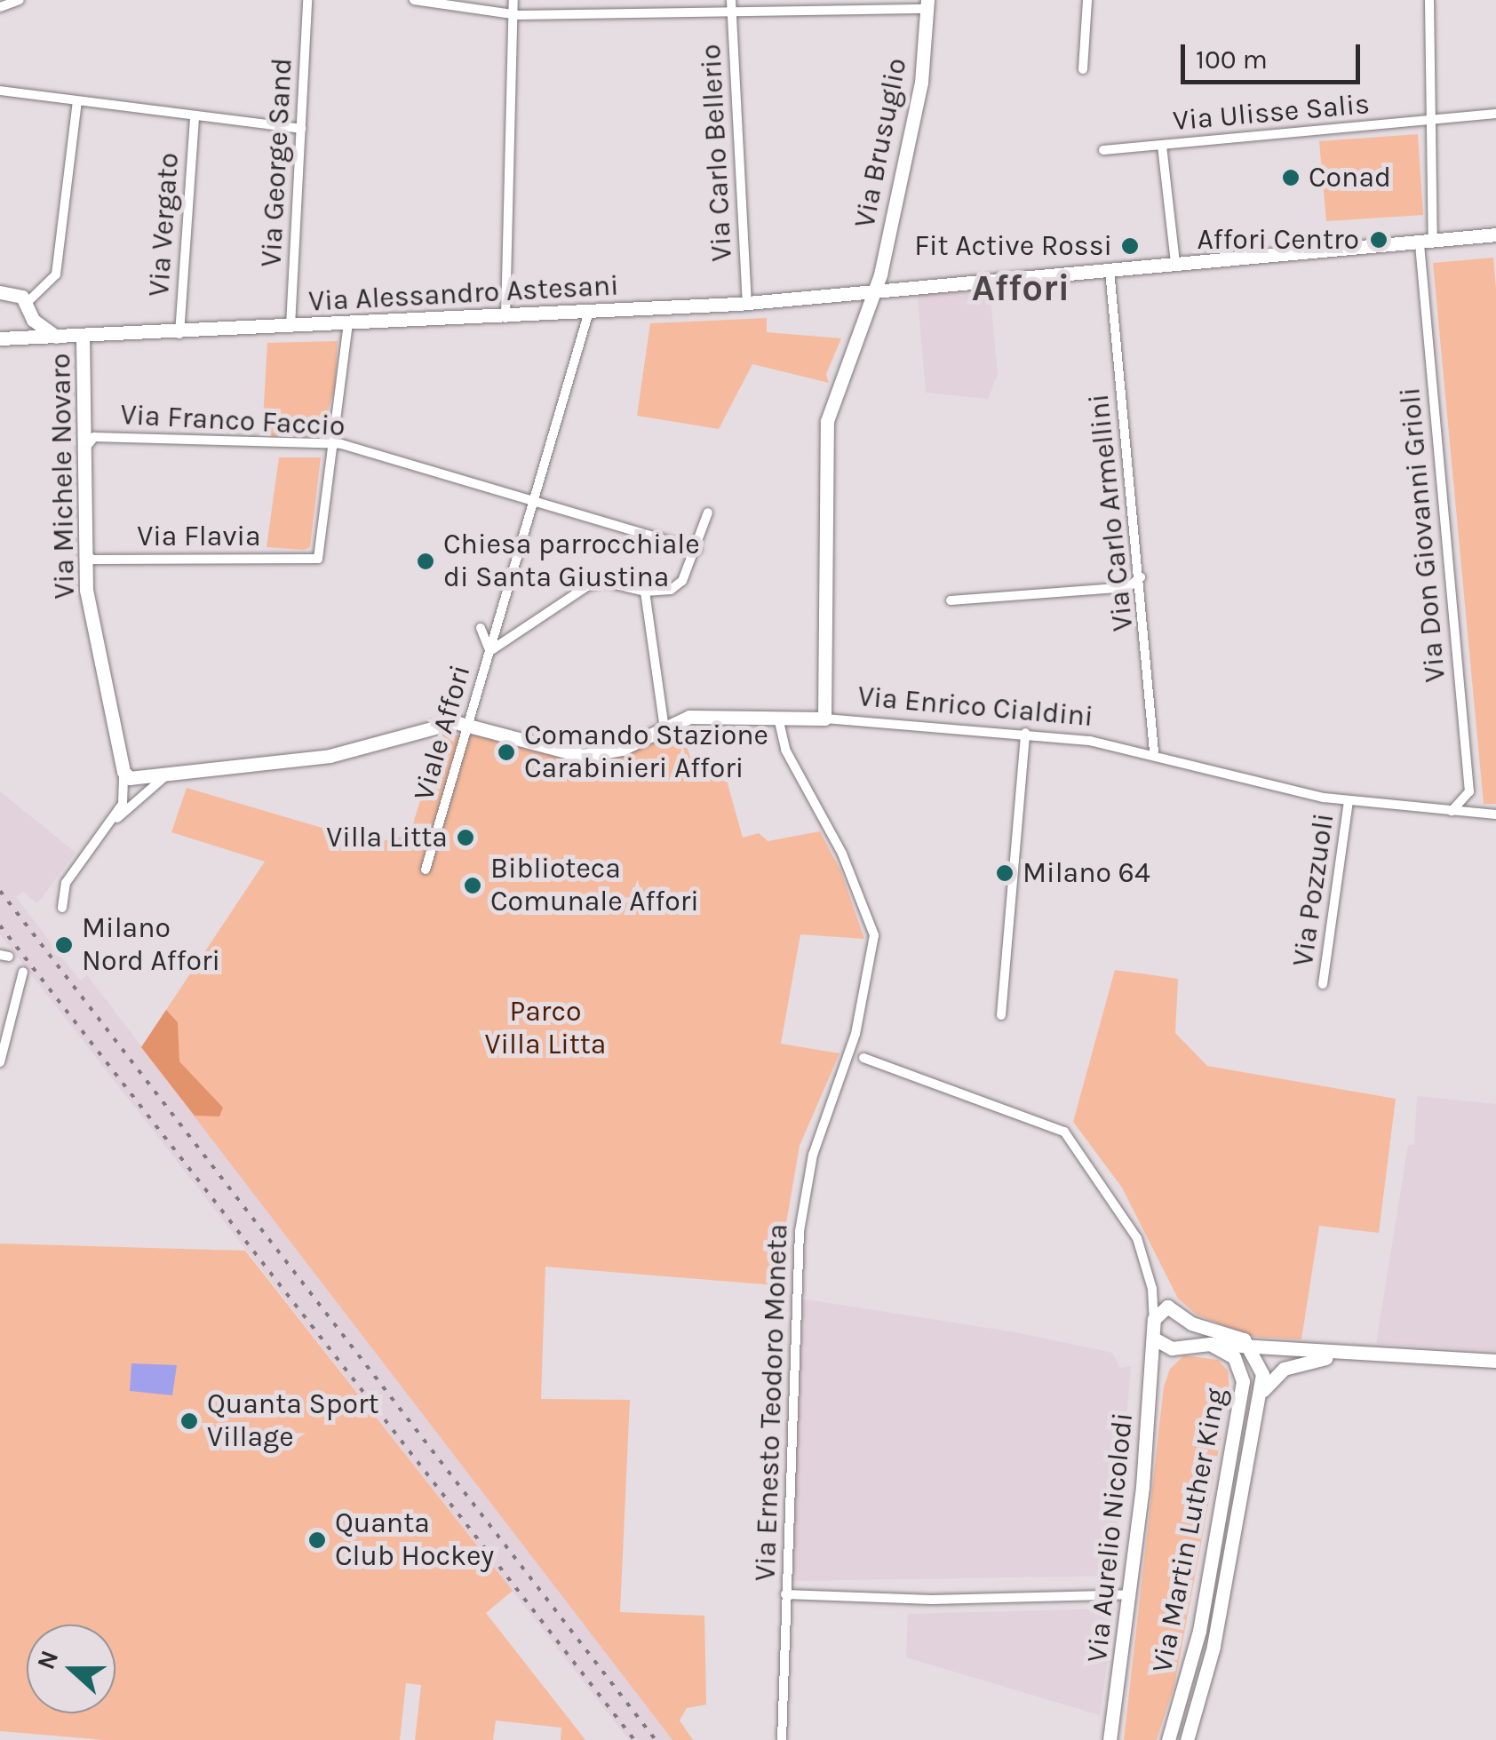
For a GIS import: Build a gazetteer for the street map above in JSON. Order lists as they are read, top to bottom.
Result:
{
  "streets": {
    "street": [
      "Via Ulisse Salis",
      "Via Brusuglio",
      "Via Carlo Bellerio",
      "Via George Sand",
      "Via Vergato",
      "Via Alessandro Astesani",
      "Via Franco Faccio",
      "Via Michele Novaro",
      "Via Carlo Armellini",
      "Via Don Giovanni Grioli",
      "Via Flavia",
      "Via Enrico Cialdini",
      "Viale Affori",
      "Via Pozzuoli",
      "Via Ernesto Teodoro Moneta",
      "Via Martin Luther King",
      "Via Aurelio Nicolodi"
    ]
  },
  "crossings": [
    ["Via Ulisse Salis", "Via Don Giovanni Grioli"],
    ["Via Brusuglio", "Via Alessandro Astesani"],
    ["Via Brusuglio", "Via Enrico Cialdini"],
    ["Via Carlo Bellerio", "Via Alessandro Astesani"],
    ["Via George Sand", "Via Alessandro Astesani"],
    ["Via Vergato", "Via Alessandro Astesani"],
    ["Via Alessandro Astesani", "Via Michele Novaro"],
    ["Via Alessandro Astesani", "Via Carlo Armellini"],
    ["Via Alessandro Astesani", "Via Don Giovanni Grioli"],
    ["Via Franco Faccio", "Via Michele Novaro"],
    ["Via Franco Faccio", "Via Flavia"],
    ["Via Michele Novaro", "Via Flavia"],
    ["Via Carlo Armellini", "Via Enrico Cialdini"],
    ["Via Don Giovanni Grioli", "Via Enrico Cialdini"],
    ["Via Enrico Cialdini", "Viale Affori"],
    ["Via Enrico Cialdini", "Via Pozzuoli"],
    ["Via Enrico Cialdini", "Via Ernesto Teodoro Moneta"]
  ],
  "districts": ["Affori"],
  "parks": ["Parco Villa Litta"],
  "places": [
    "Conad",
    "Affori Centro",
    "Fit Active Rossi",
    "Chiesa parrocchiale di Santa Giustina",
    "Comando Stazione Carabinieri Affori",
    "Villa Litta",
    "Milano 64",
    "Biblioteca Comunale Affori",
    "Milano Nord Affori",
    "Quanta Sport Village",
    "Quanta Club Hockey"
  ],
  "scale_bar": "100 m",
  "north": "left"
}
